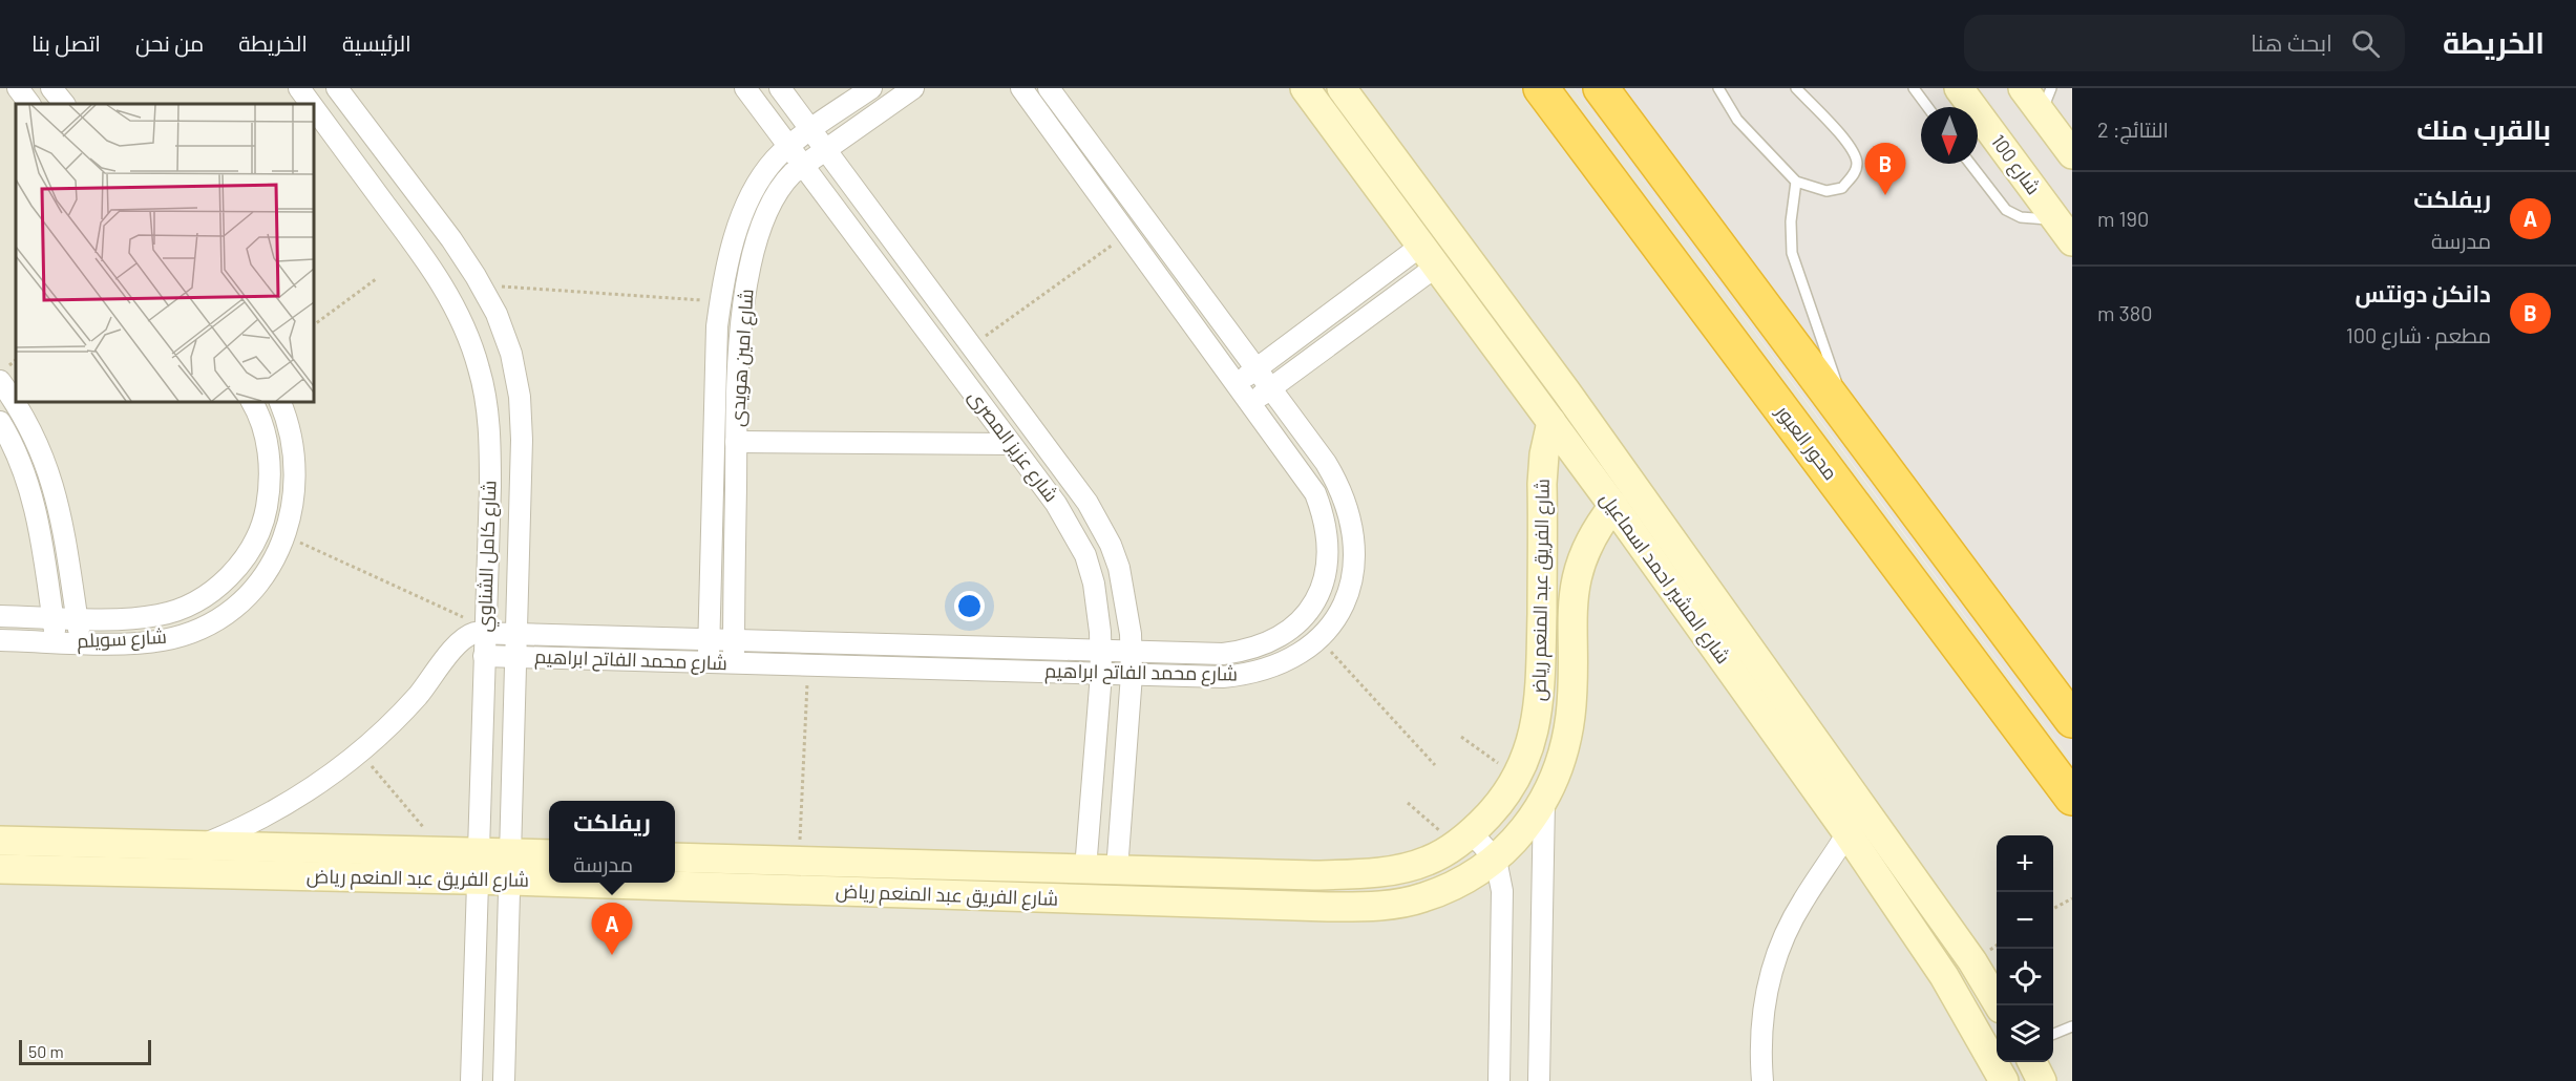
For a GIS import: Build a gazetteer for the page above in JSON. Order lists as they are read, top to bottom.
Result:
{
  "streets": {
    "highway": ["محور العبور"],
    "street": [
      "شارع 100",
      "شارع امين هويدى",
      "شارع عزيز المصرى",
      "شارع كامل الشناوي",
      "شارع المشير احمد اسماعيل",
      "شارع الفريق عبد المنعم رياض",
      "شارع سويلم",
      "شارع محمد الفاتح ابراهيم"
    ]
  },
  "crossings": [
    ["شارع امين هويدى", "شارع عزيز المصرى"],
    ["شارع امين هويدى", "شارع محمد الفاتح ابراهيم"],
    ["شارع عزيز المصرى", "شارع الفريق عبد المنعم رياض"],
    ["شارع عزيز المصرى", "شارع محمد الفاتح ابراهيم"],
    ["شارع كامل الشناوي", "شارع الفريق عبد المنعم رياض"],
    ["شارع كامل الشناوي", "شارع محمد الفاتح ابراهيم"],
    ["شارع المشير احمد اسماعيل", "شارع الفريق عبد المنعم رياض"]
  ],
  "scale_bar": "50 m",
  "north": "bottom",
  "page": {
    "header": "الخريطة",
    "search": "ابحث هنا",
    "nav": [
      "الرئيسية",
      "الخريطة",
      "من نحن",
      "اتصل بنا"
    ],
    "heading": ["بالقرب منك", "النتائج: 2"],
    "pins": ["B", "A"],
    "list": [
      {
        "mark": "A",
        "name": "ريفلكت",
        "note": "مدرسة",
        "value": "190 m"
      },
      {
        "mark": "B",
        "name": "دانكن دونتس",
        "note": "مطعم · شارع 100",
        "value": "380 m"
      }
    ],
    "popup": ["ريفلكت", "مدرسة"],
    "map_buttons": ["+", "−"],
    "scale": "50 m"
  }
}
